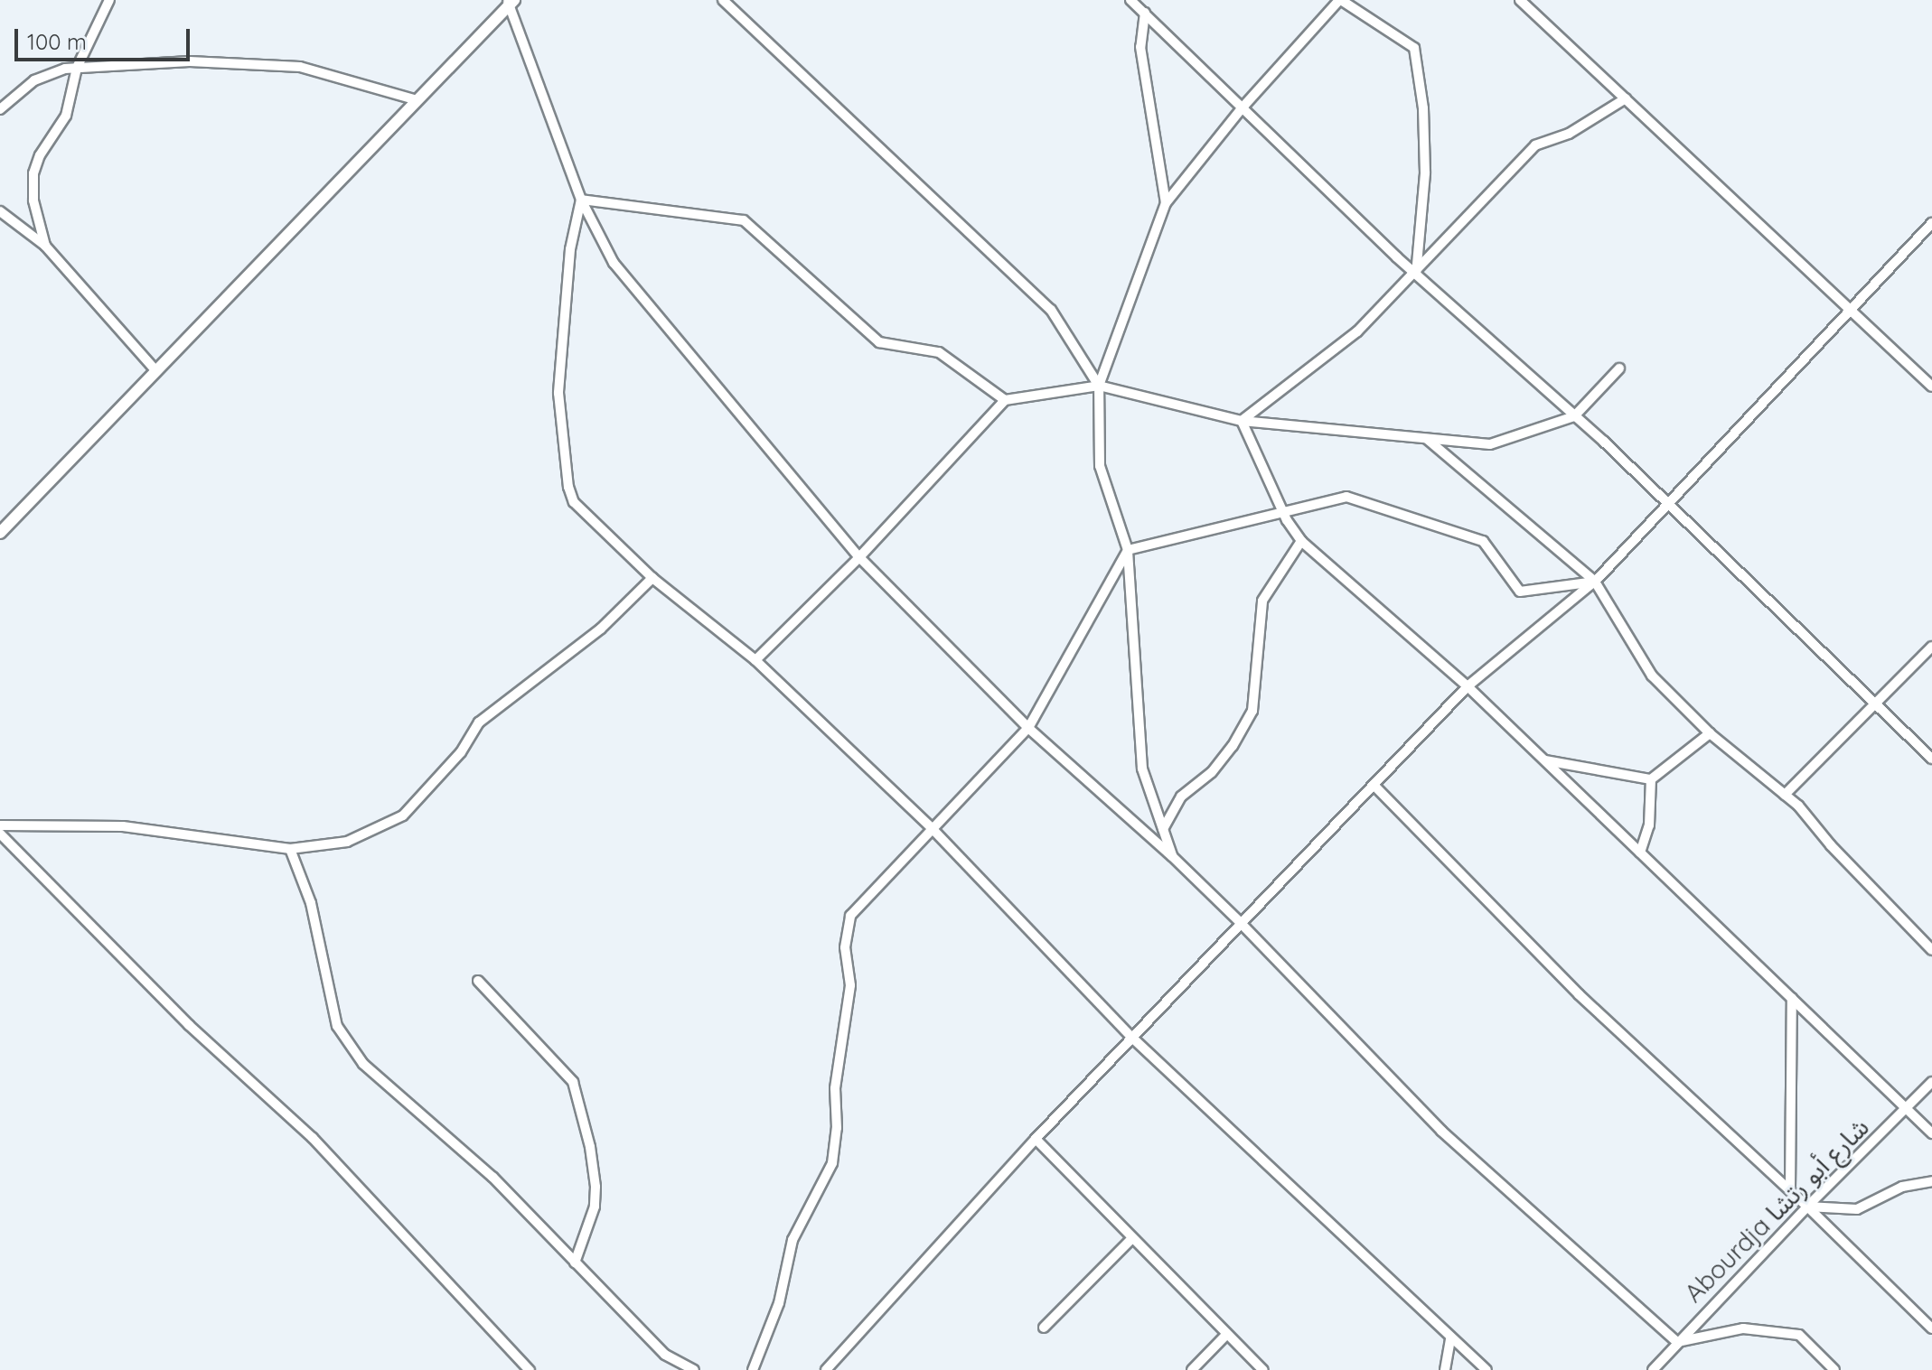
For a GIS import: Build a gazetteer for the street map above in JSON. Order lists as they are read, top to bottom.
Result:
{
  "streets": {
    "street": ["Abourdja شارع أبو رتشا"]
  },
  "scale_bar": "100 m"
}
